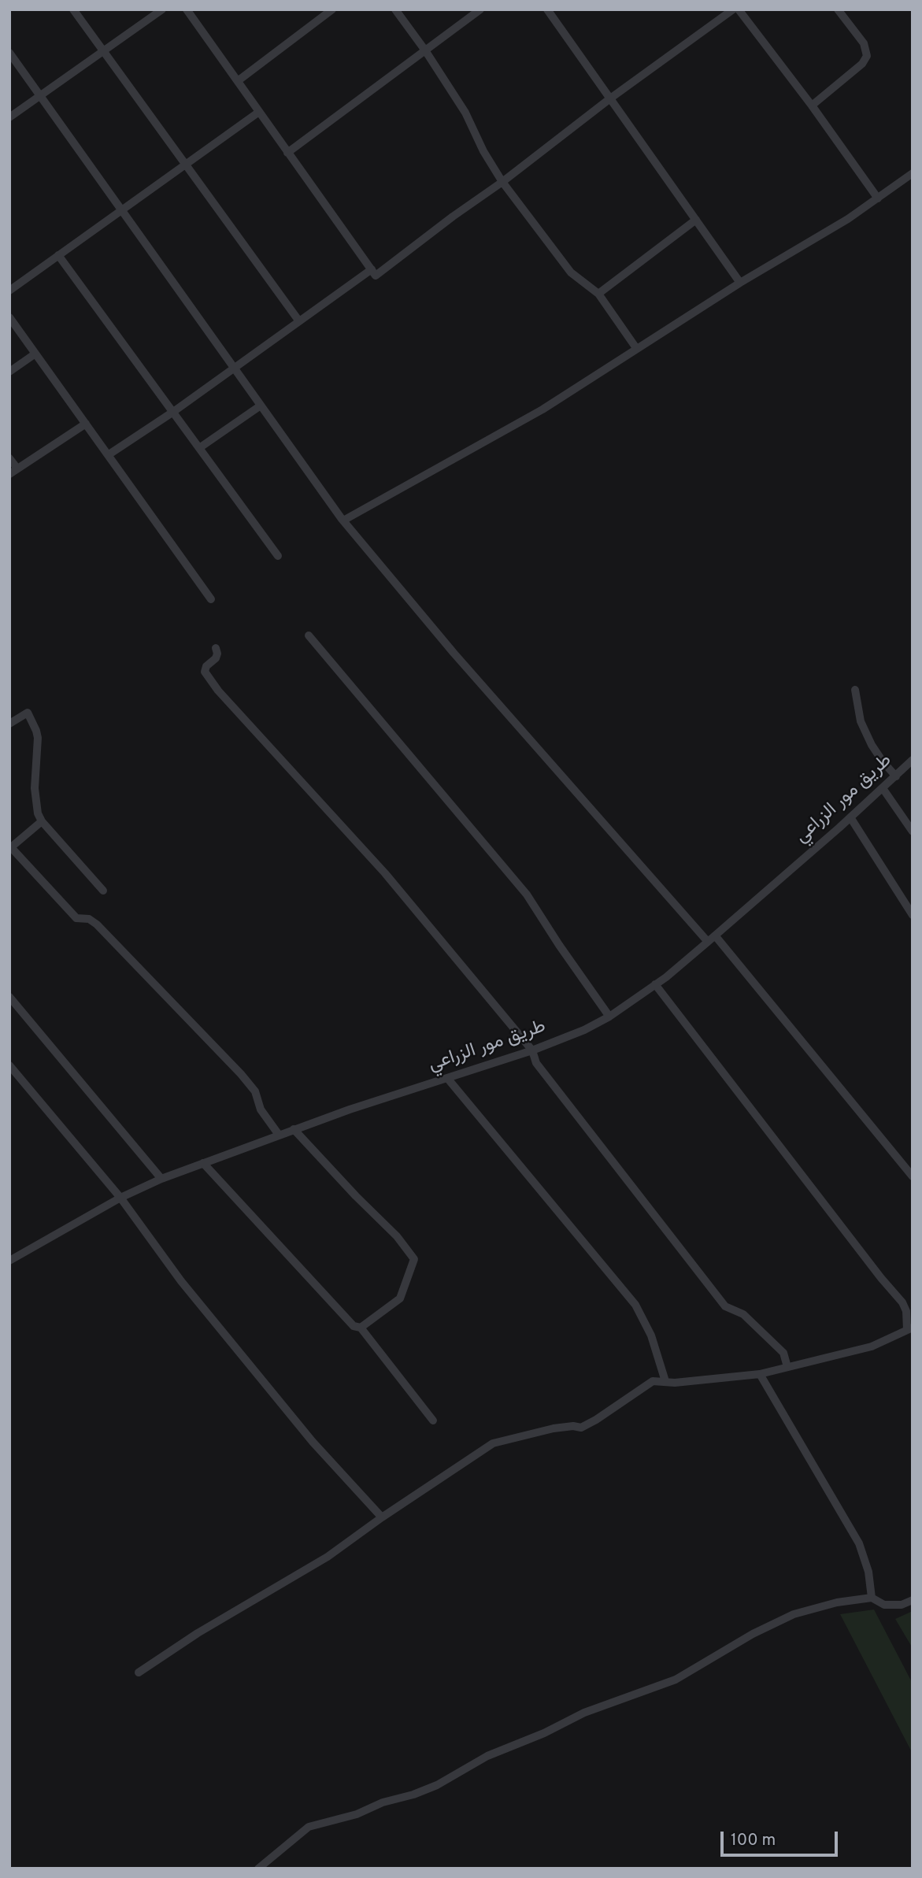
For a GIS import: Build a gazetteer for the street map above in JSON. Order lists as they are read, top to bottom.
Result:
{
  "streets": {
    "street": ["طريق مور الزراعي"]
  },
  "scale_bar": "100 m"
}
